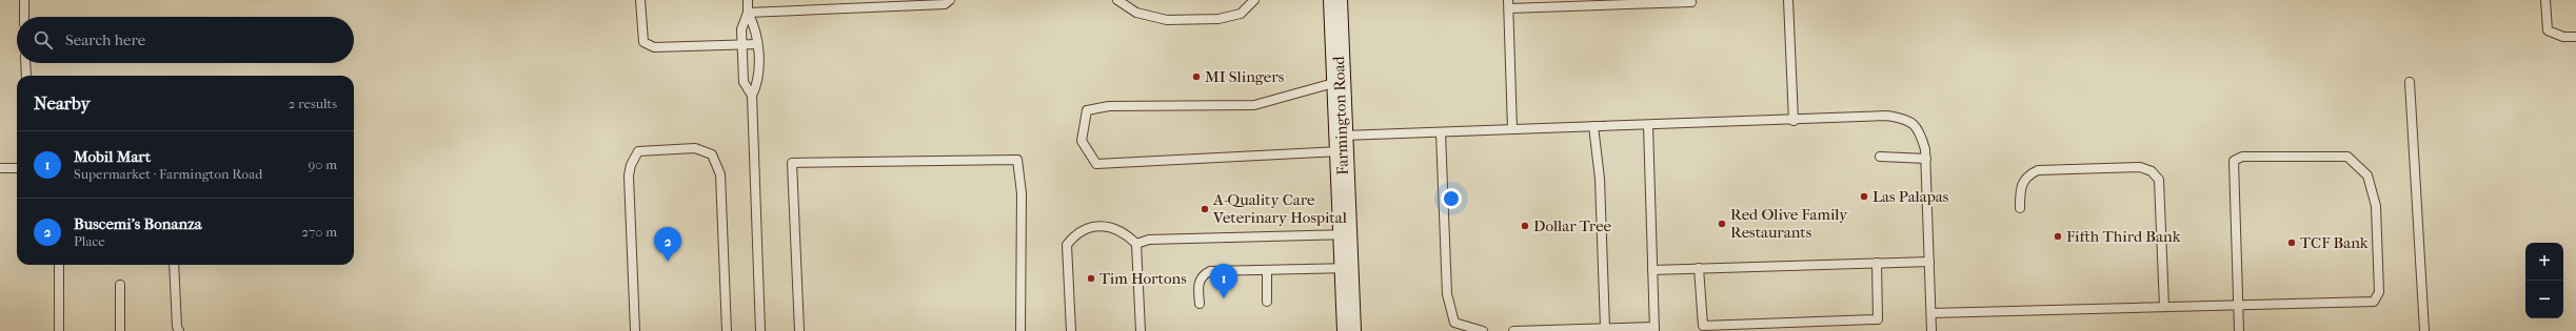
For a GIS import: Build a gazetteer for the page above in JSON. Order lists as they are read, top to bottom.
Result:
{
  "streets": {
    "main road": ["Farmington Road"]
  },
  "places": [
    "MI Slingers",
    "Las Palapas",
    "A-Quality Care Veterinary Hospital",
    "Red Olive Family Restaurants",
    "Dollar Tree",
    "Fifth Third Bank",
    "TCF Bank",
    "Tim Hortons"
  ],
  "page": {
    "search": "Search here",
    "heading": ["Nearby", "2 results"],
    "list": [
      {
        "mark": "1",
        "name": "Mobil Mart",
        "note": "Supermarket · Farmington Road",
        "value": "90 m"
      },
      {
        "mark": "2",
        "name": "Buscemi's Bonanza",
        "note": "Place",
        "value": "270 m"
      }
    ],
    "pins": ["2", "1"],
    "map_buttons": ["+", "−"]
  }
}
